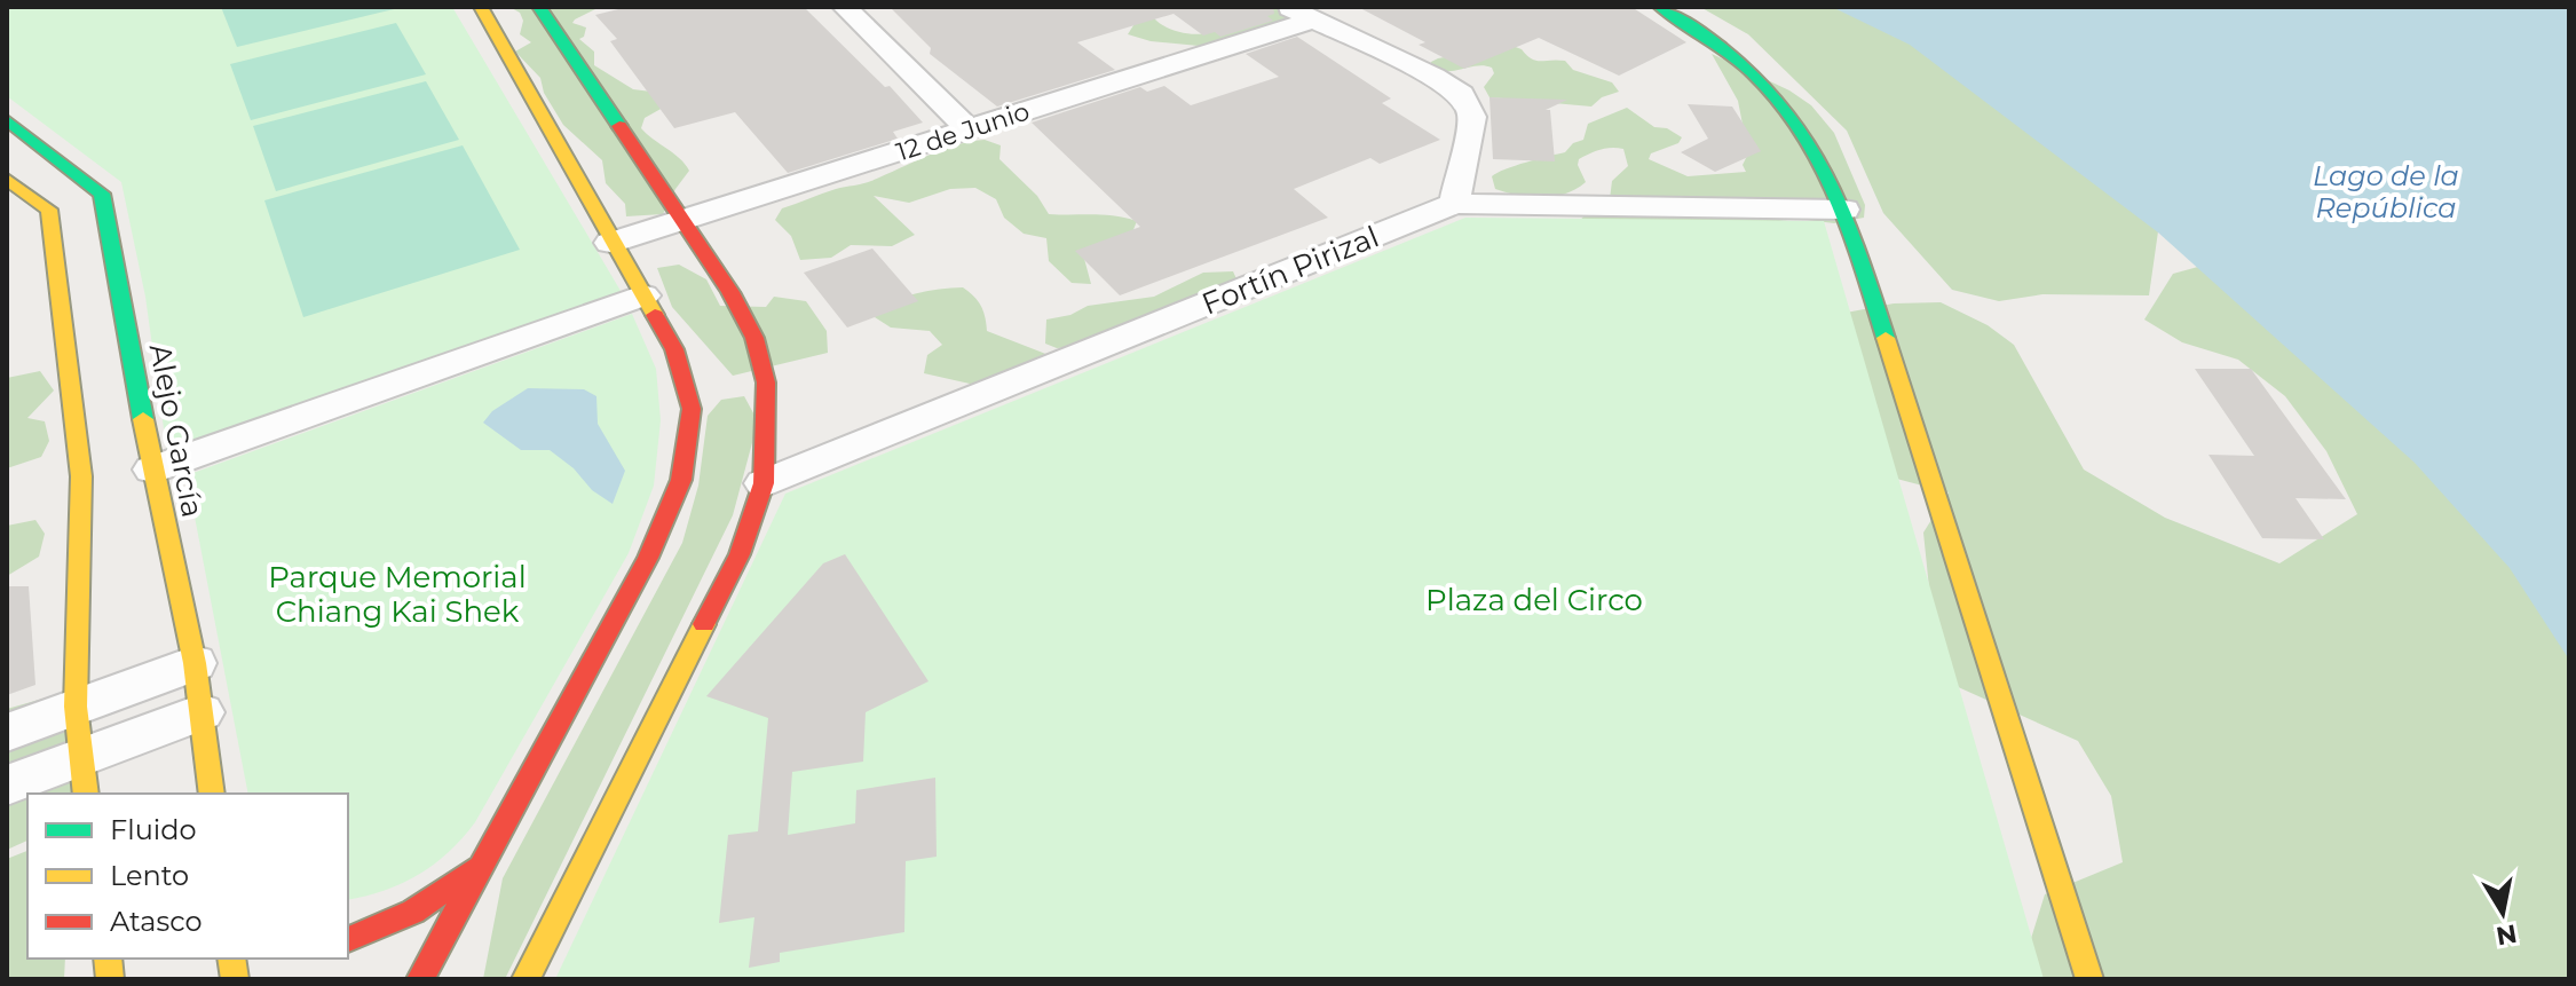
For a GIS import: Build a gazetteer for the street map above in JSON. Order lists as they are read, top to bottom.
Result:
{
  "streets": {
    "street": ["12 de Junio", "Fortín Pirizal", "Alejo García"]
  },
  "water": ["Lago de la República"],
  "parks": ["Parque Memorial Chiang Kai Shek", "Plaza del Circo"],
  "legend": ["Fluido", "Lento", "Atasco"],
  "north": "bottom"
}
